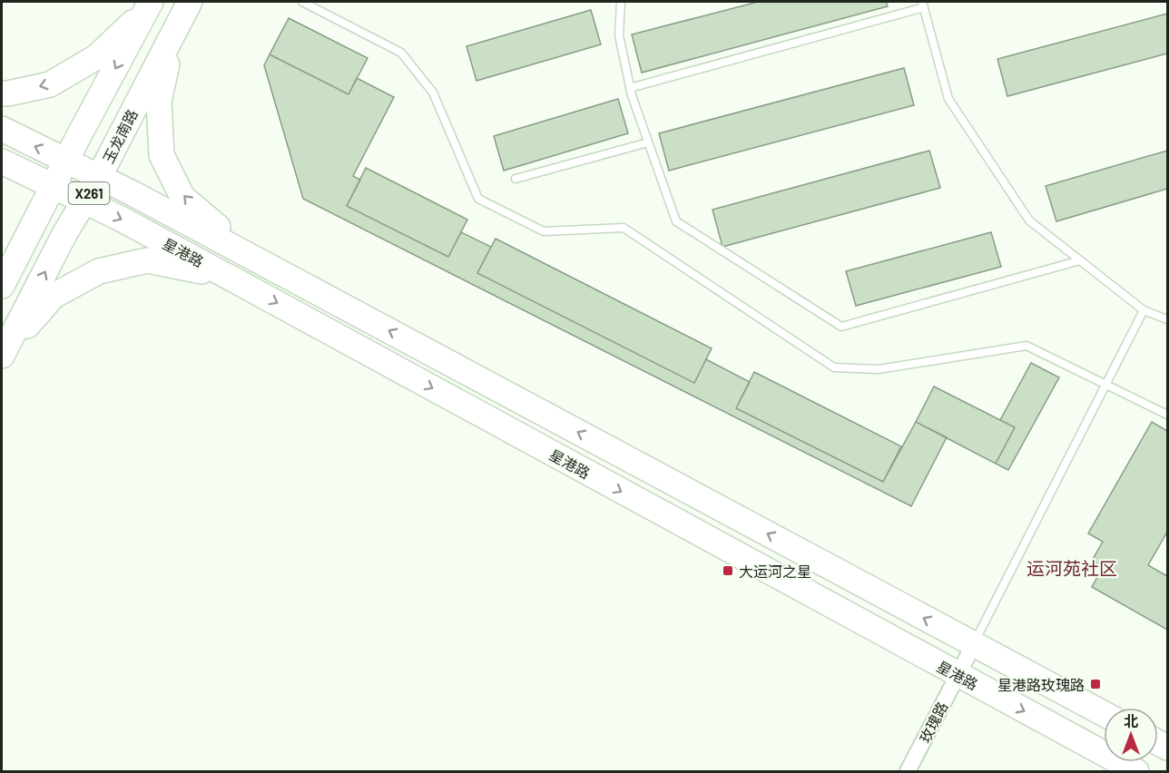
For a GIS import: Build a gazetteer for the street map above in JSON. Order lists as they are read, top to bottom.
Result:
{
  "streets": {
    "main road": ["玉龙南路", "X261", "星港路"],
    "street": ["玫瑰路"]
  },
  "crossings": [
    ["玉龙南路", "星港路"],
    ["X261", "星港路"],
    ["星港路", "玫瑰路"]
  ],
  "districts": ["运河苑社区"],
  "places": {
    "transit": ["大运河之星", "星港路玫瑰路"]
  },
  "north": "top"
}
